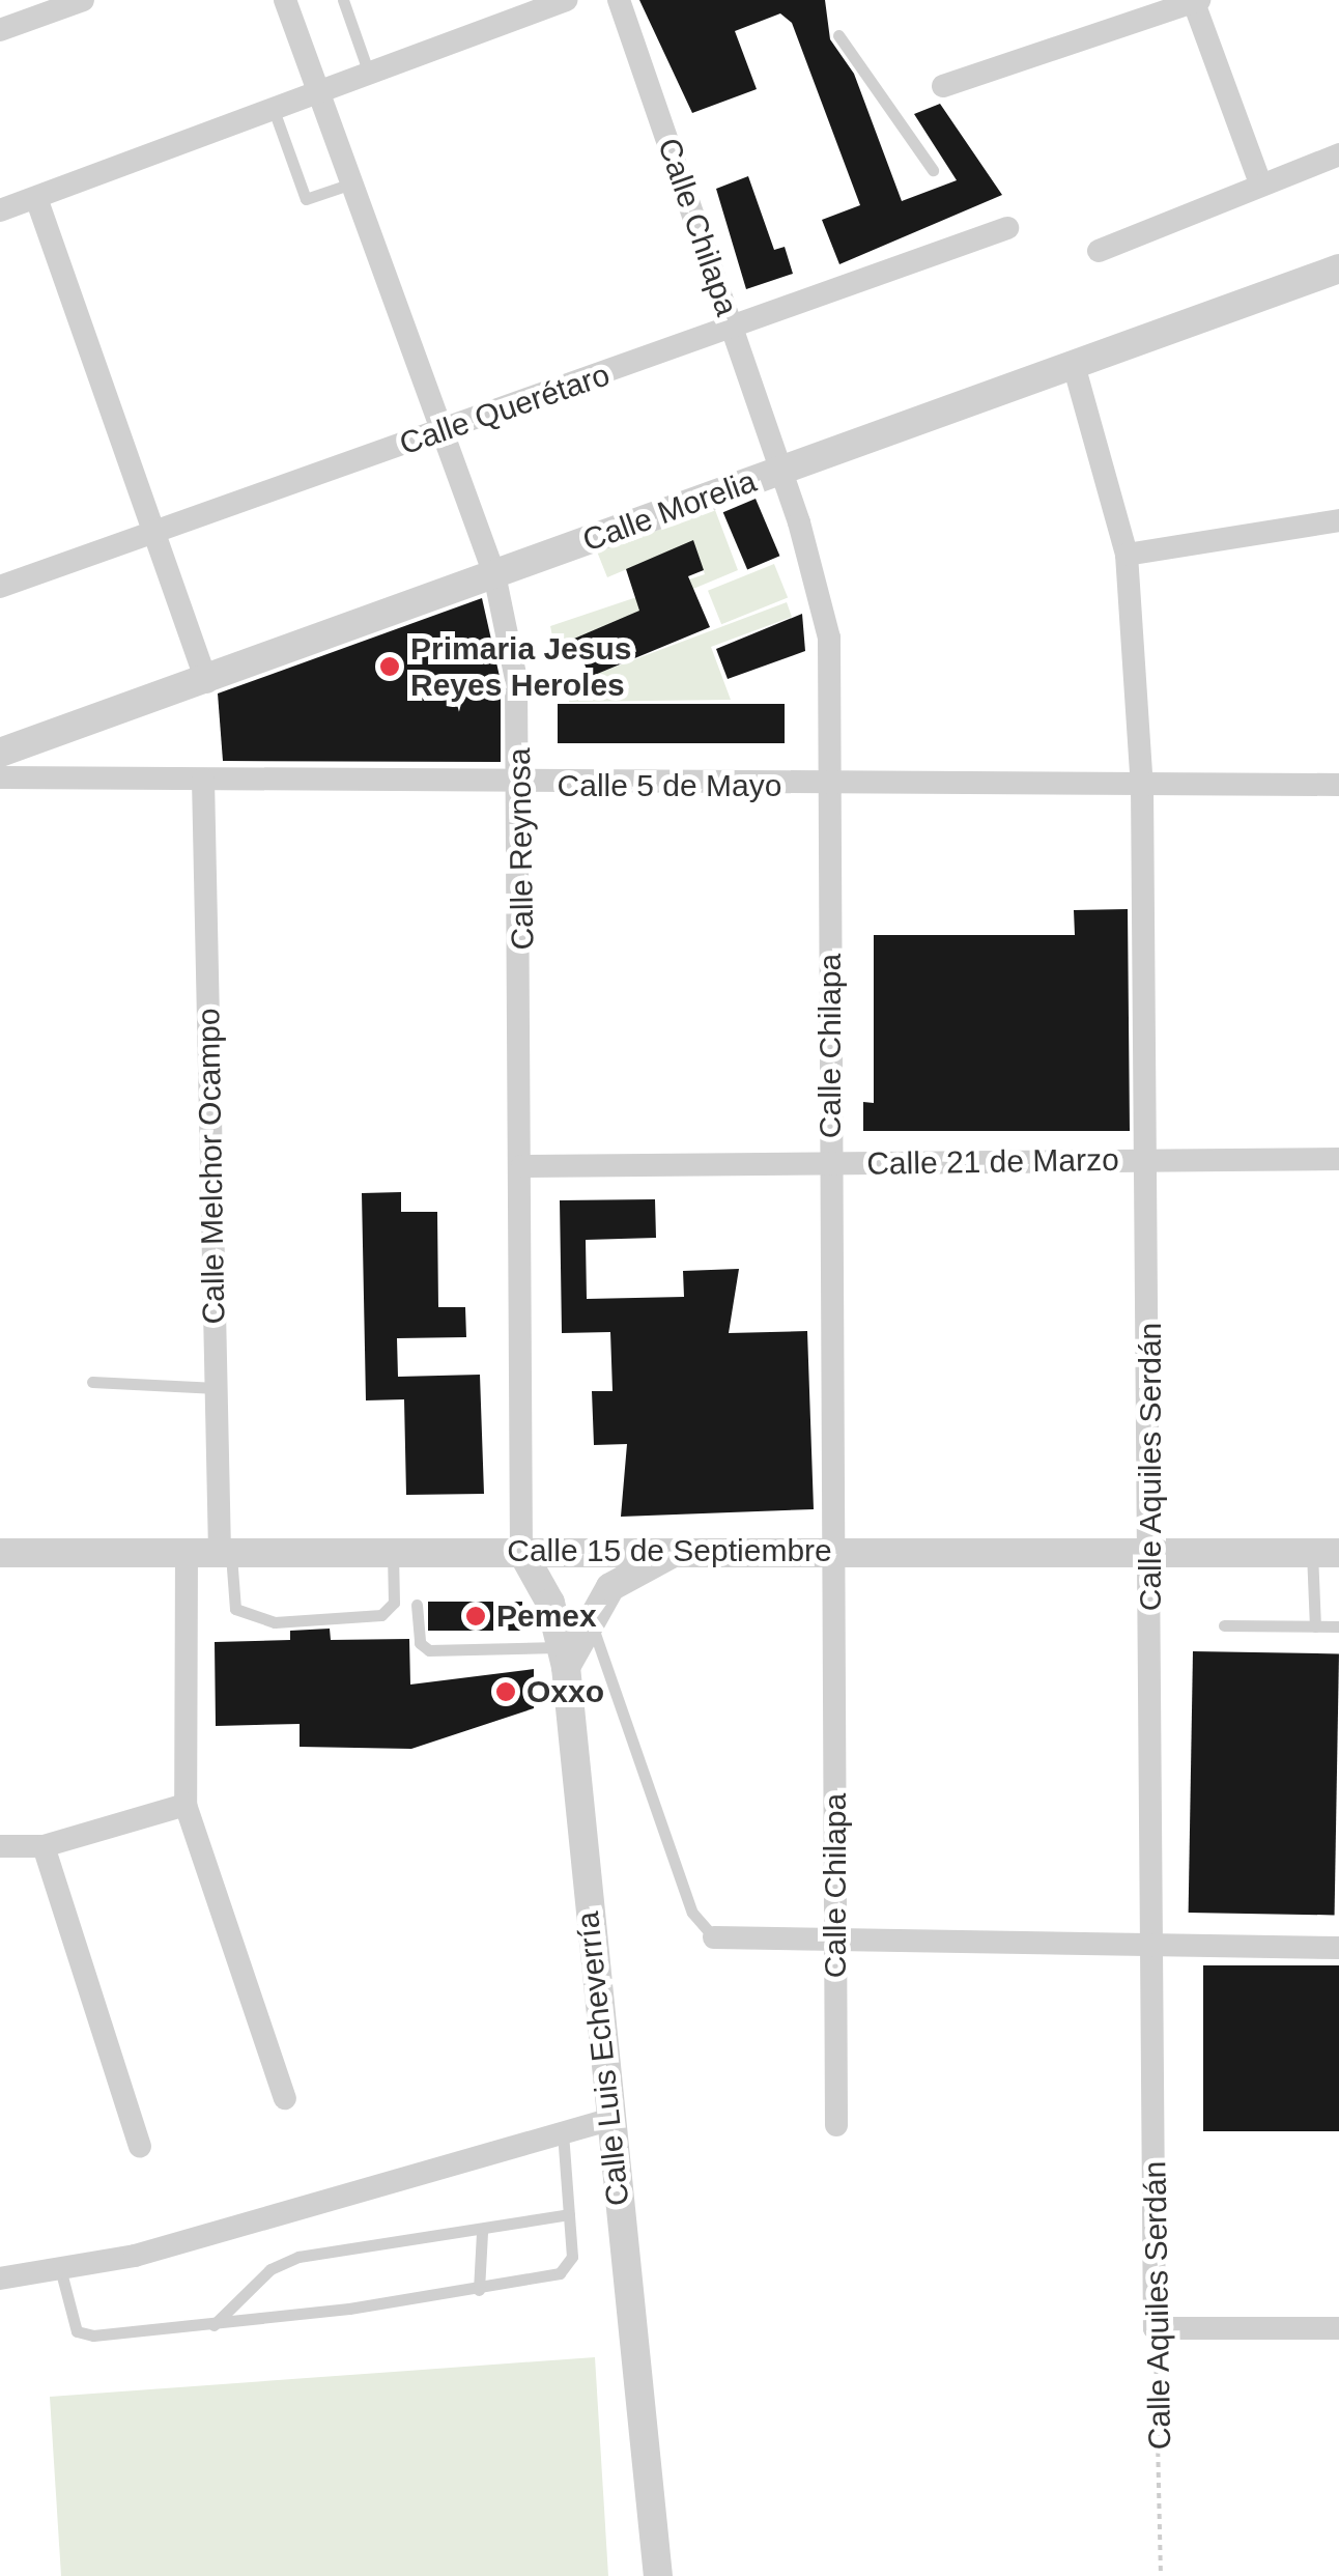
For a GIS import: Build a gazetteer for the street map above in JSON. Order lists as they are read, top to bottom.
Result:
{
  "streets": {
    "street": [
      "Calle Chilapa",
      "Calle Querétaro",
      "Calle Morelia",
      "Calle 5 de Mayo",
      "Calle Reynosa",
      "Calle 21 de Marzo",
      "Calle Melchor Ocampo",
      "Calle Aquiles Serdán",
      "Calle 15 de Septiembre",
      "Calle Luis Echeverría"
    ]
  },
  "crossings": [
    ["Calle Chilapa", "Calle Querétaro"],
    ["Calle Chilapa", "Calle Morelia"],
    ["Calle Chilapa", "Calle 5 de Mayo"],
    ["Calle Chilapa", "Calle 21 de Marzo"],
    ["Calle Chilapa", "Calle 15 de Septiembre"],
    ["Calle Querétaro", "Calle Reynosa"],
    ["Calle Morelia", "Calle Reynosa"],
    ["Calle Morelia", "Calle Aquiles Serdán"],
    ["Calle 5 de Mayo", "Calle Reynosa"],
    ["Calle 5 de Mayo", "Calle Melchor Ocampo"],
    ["Calle 5 de Mayo", "Calle Aquiles Serdán"],
    ["Calle Reynosa", "Calle 21 de Marzo"],
    ["Calle Reynosa", "Calle 15 de Septiembre"],
    ["Calle Reynosa", "Calle Luis Echeverría"],
    ["Calle 21 de Marzo", "Calle Aquiles Serdán"],
    ["Calle Melchor Ocampo", "Calle 15 de Septiembre"],
    ["Calle Aquiles Serdán", "Calle 15 de Septiembre"],
    ["Calle 15 de Septiembre", "Calle Luis Echeverría"]
  ],
  "places": ["Primaria Jesus Reyes Heroles", "Pemex", "Oxxo"]
}
